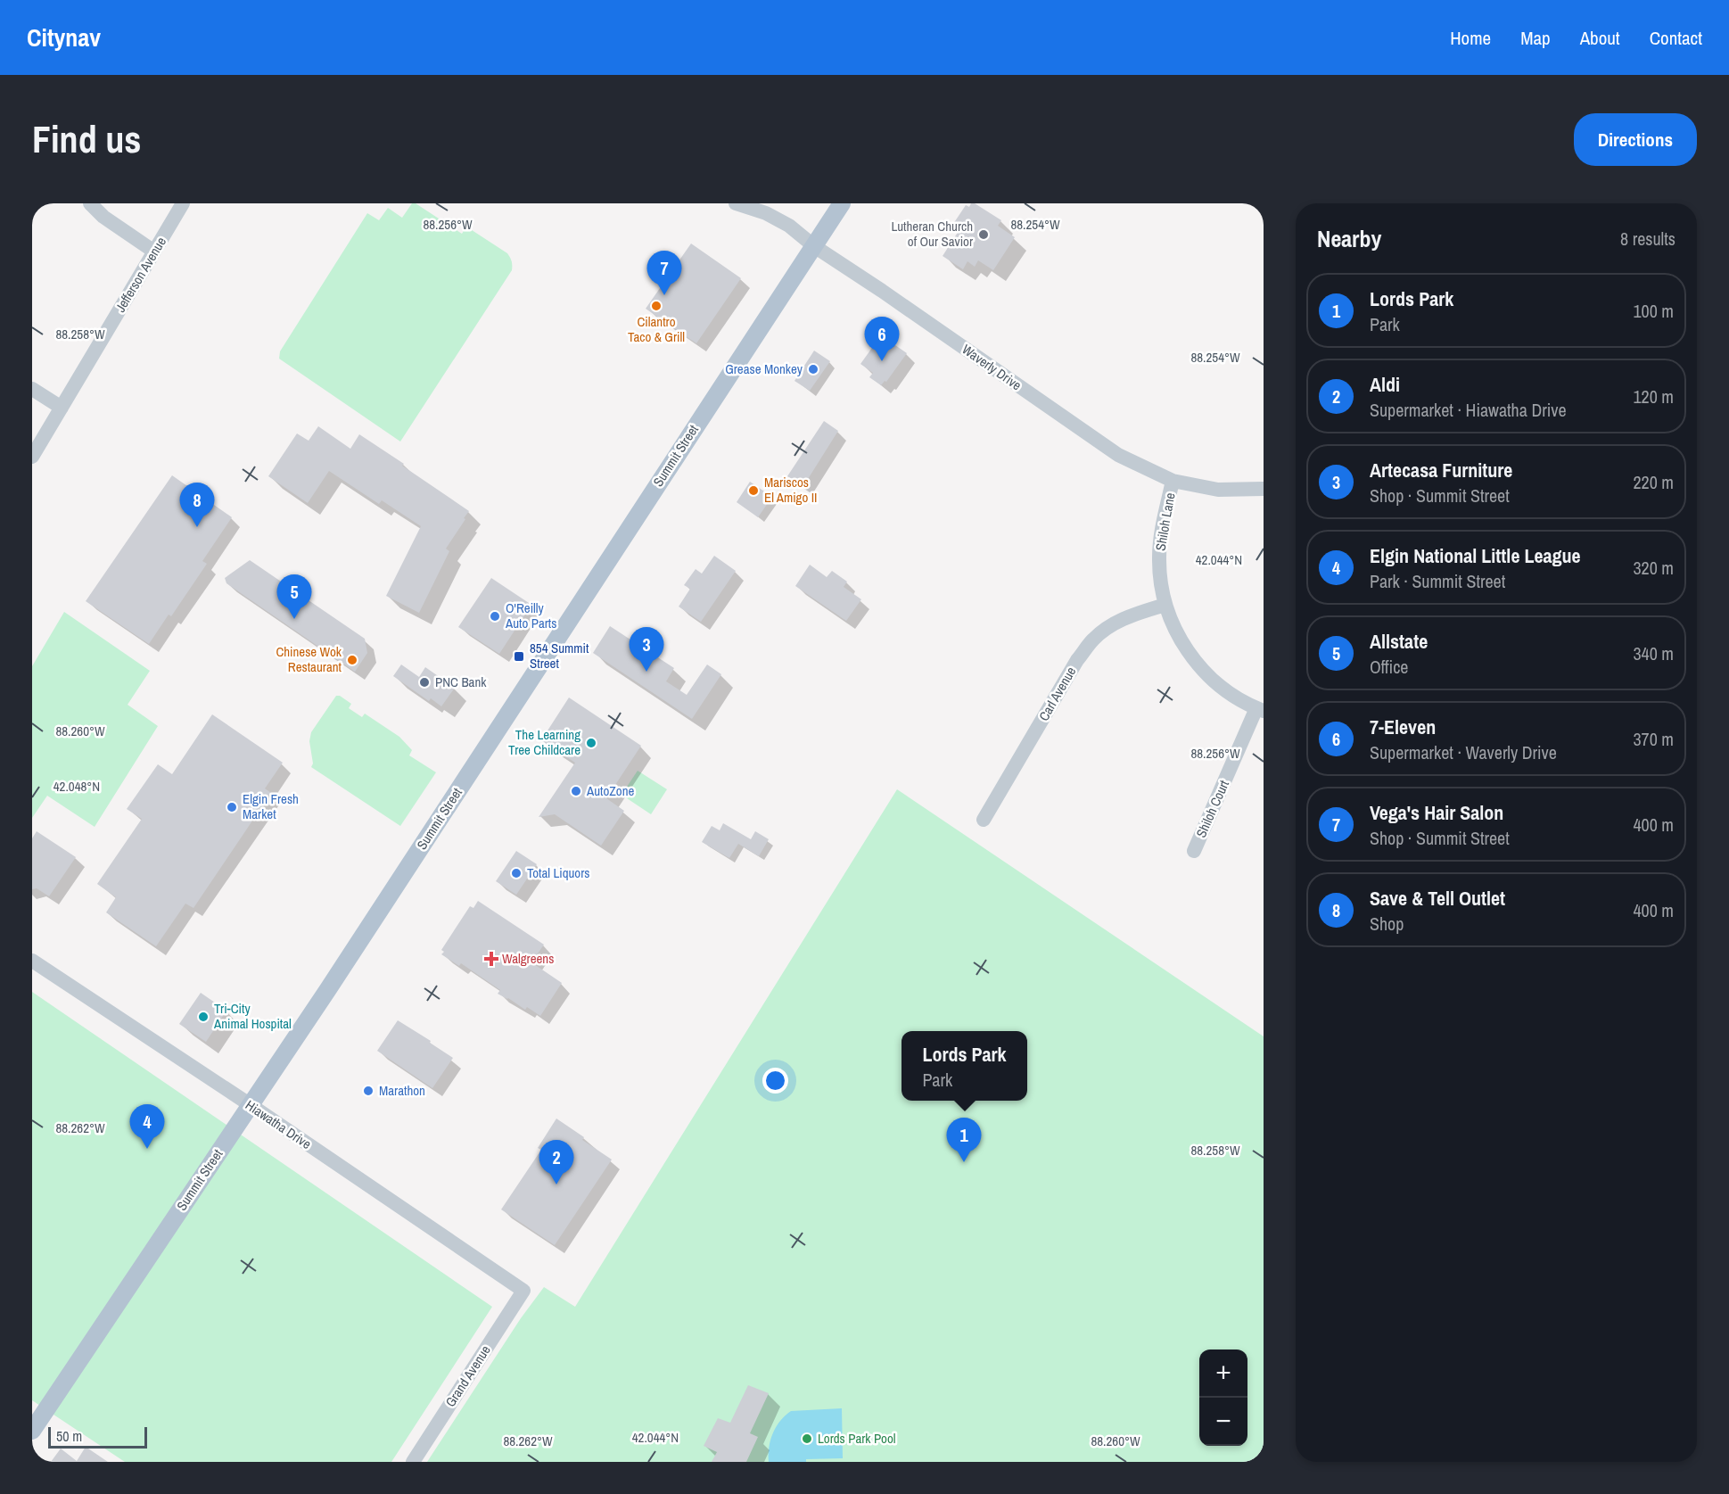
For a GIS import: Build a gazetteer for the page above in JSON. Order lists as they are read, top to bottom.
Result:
{
  "streets": {
    "main road": ["Summit Street"],
    "street": [
      "Jefferson Avenue",
      "Waverly Drive",
      "Shiloh Lane",
      "Carl Avenue",
      "Shiloh Court",
      "Hiawatha Drive",
      "Grand Avenue"
    ]
  },
  "crossings": [
    ["Waverly Drive", "Summit Street"],
    ["Waverly Drive", "Shiloh Lane"],
    ["Summit Street", "Hiawatha Drive"],
    ["Shiloh Lane", "Carl Avenue"],
    ["Shiloh Lane", "Shiloh Court"],
    ["Hiawatha Drive", "Grand Avenue"]
  ],
  "places": {
    "other": [
      "Lutheran Church of Our Savior",
      "Cilantro Taco & Grill",
      "Grease Monkey",
      "Mariscos El Amigo II",
      "O'Reilly Auto Parts",
      "Chinese Wok Restaurant",
      "PNC Bank",
      "The Learning Tree Childcare",
      "AutoZone",
      "Elgin Fresh Market",
      "Total Liquors",
      "Tri-City Animal Hospital",
      "Marathon",
      "Lords Park Pool"
    ],
    "transit": ["854 Summit Street"],
    "health": ["Walgreens"]
  },
  "scale_bar": "50 m",
  "page": {
    "header": "Citynav",
    "nav": [
      "Home",
      "Map",
      "About",
      "Contact"
    ],
    "buttons": "Directions",
    "title": "Find us",
    "heading": ["Nearby", "8 results"],
    "pins": [
      "7",
      "6",
      "8",
      "5",
      "3",
      "4",
      "1",
      "2"
    ],
    "list": [
      {
        "mark": "1",
        "name": "Lords Park",
        "note": "Park",
        "value": "100 m"
      },
      {
        "mark": "2",
        "name": "Aldi",
        "note": "Supermarket · Hiawatha Drive",
        "value": "120 m"
      },
      {
        "mark": "3",
        "name": "Artecasa Furniture",
        "note": "Shop · Summit Street",
        "value": "220 m"
      },
      {
        "mark": "4",
        "name": "Elgin National Little League",
        "note": "Park · Summit Street",
        "value": "320 m"
      },
      {
        "mark": "5",
        "name": "Allstate",
        "note": "Office",
        "value": "340 m"
      },
      {
        "mark": "6",
        "name": "7-Eleven",
        "note": "Supermarket · Waverly Drive",
        "value": "370 m"
      },
      {
        "mark": "7",
        "name": "Vega's Hair Salon",
        "note": "Shop · Summit Street",
        "value": "400 m"
      },
      {
        "mark": "8",
        "name": "Save & Tell Outlet",
        "note": "Shop",
        "value": "400 m"
      }
    ],
    "popup": ["Lords Park", "Park"],
    "map_buttons": ["+", "−"],
    "scale": "50 m"
  },
  "coordinates": [
    "88.256°W",
    "88.254°W",
    "88.258°W",
    "42.044°N",
    "88.260°W",
    "42.048°N",
    "88.262°W"
  ]
}
